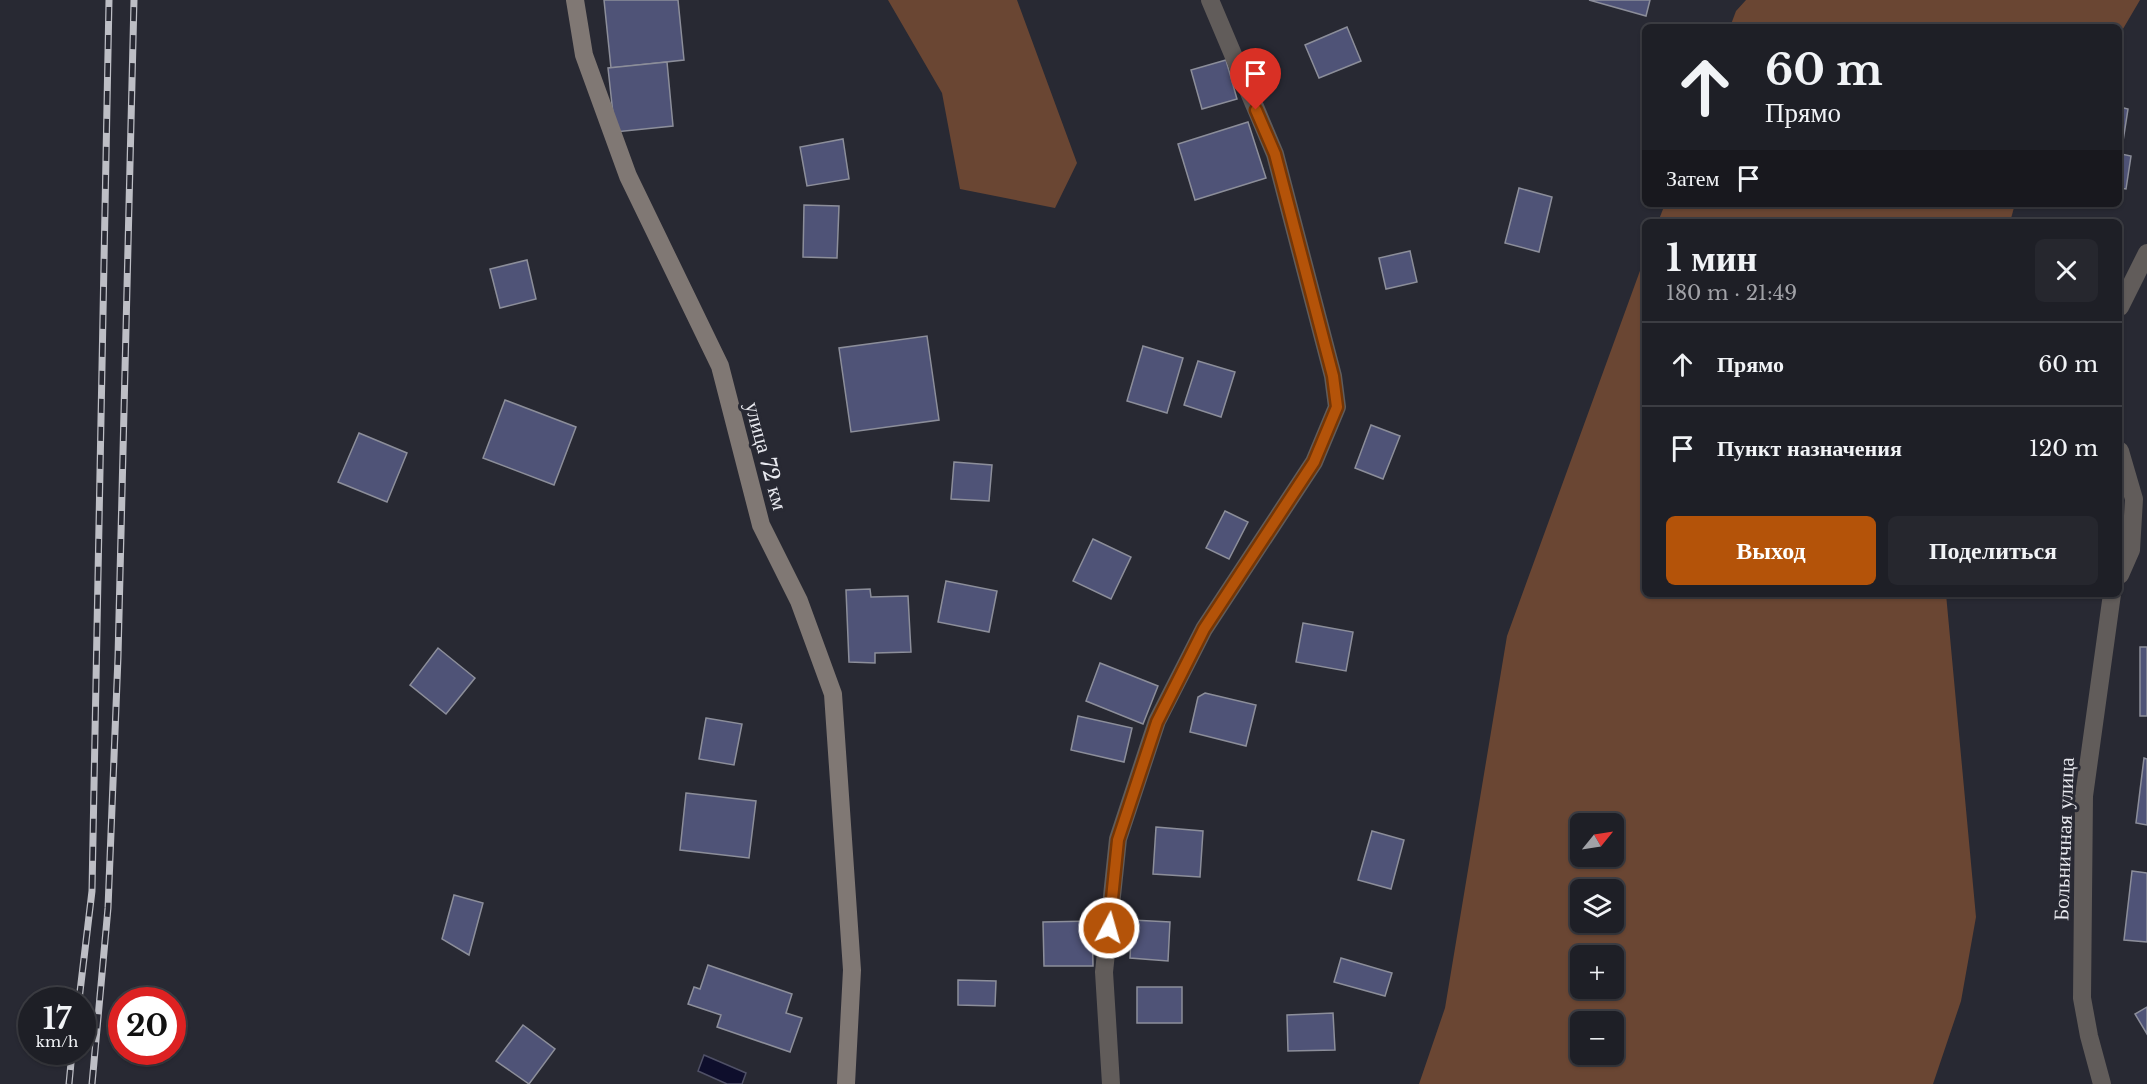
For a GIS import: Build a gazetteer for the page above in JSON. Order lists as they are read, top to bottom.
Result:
{
  "streets": {
    "street": ["улица 72 км", "Больничная улица"]
  },
  "north": "top right",
  "page": {
    "turn": ["60 m", "Прямо"],
    "then": "Затем",
    "heading": ["1 мин", "180 m · 21:49"],
    "list": [
      {
        "name": "Прямо",
        "value": "60 m"
      },
      {
        "name": "Пункт назначения",
        "value": "120 m"
      }
    ],
    "buttons": ["Выход", "Поделиться"],
    "map_buttons": ["+", "−"],
    "speed": "17 km/h",
    "limit": "20"
  }
}
